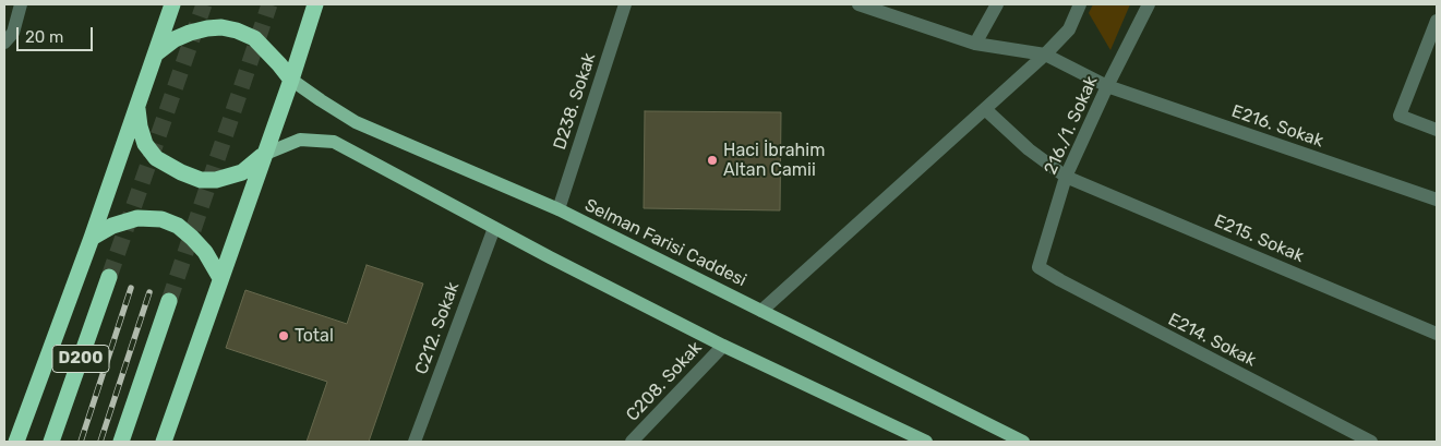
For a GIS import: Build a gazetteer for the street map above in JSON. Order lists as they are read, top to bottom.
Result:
{
  "streets": {
    "highway": ["D200"],
    "main road": ["Selman Farisi Caddesi"],
    "street": [
      "D238. Sokak",
      "216./1. Sokak",
      "E216. Sokak",
      "E215. Sokak",
      "C212. Sokak",
      "E214. Sokak",
      "C208. Sokak"
    ]
  },
  "crossings": [
    ["D238. Sokak", "Selman Farisi Caddesi"],
    ["216./1. Sokak", "E216. Sokak"],
    ["216./1. Sokak", "E215. Sokak"],
    ["216./1. Sokak", "E214. Sokak"]
  ],
  "places": ["Haci İbrahim Altan Camii", "Total"],
  "scale_bar": "20 m"
}
